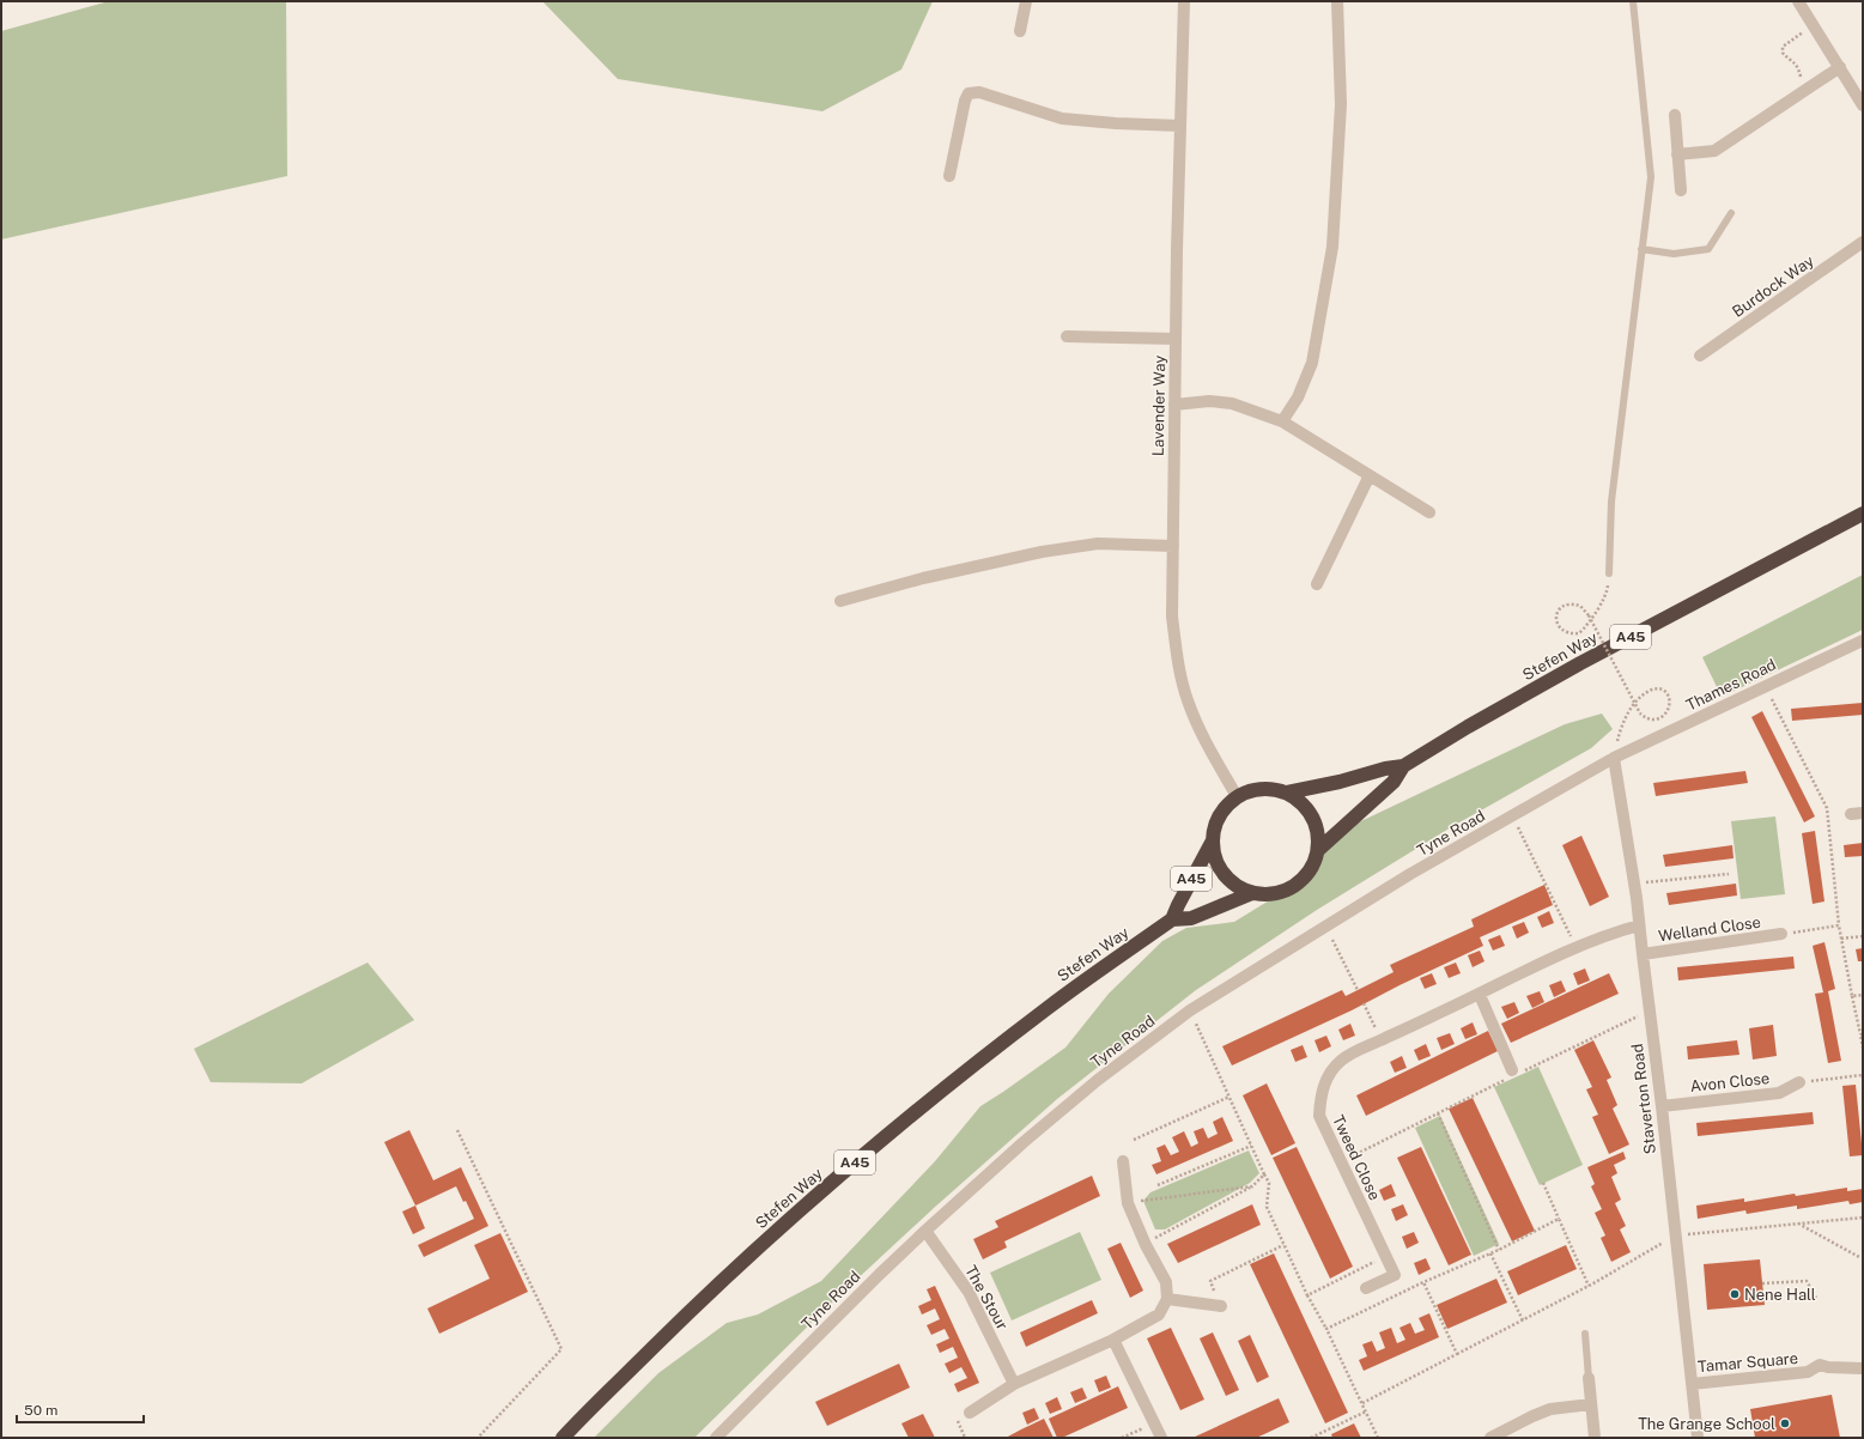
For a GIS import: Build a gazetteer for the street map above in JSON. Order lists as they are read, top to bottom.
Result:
{
  "streets": {
    "highway": ["A45", "Stefen Way"],
    "street": [
      "Burdock Way",
      "Lavender Way",
      "Thames Road",
      "Tyne Road",
      "Welland Close",
      "Avon Close",
      "Staverton Road",
      "Tweed Close",
      "The Stour",
      "Tamar Square"
    ]
  },
  "crossings": [
    ["Lavender Way", "A45"],
    ["Lavender Way", "Stefen Way"],
    ["A45", "Stefen Way"],
    ["Thames Road", "Tyne Road"],
    ["Thames Road", "Staverton Road"],
    ["Tyne Road", "Staverton Road"],
    ["Tyne Road", "The Stour"],
    ["Welland Close", "Staverton Road"],
    ["Avon Close", "Staverton Road"],
    ["Staverton Road", "Tweed Close"],
    ["Staverton Road", "Tamar Square"]
  ],
  "places": ["Nene Hall", "The Grange School"],
  "scale_bar": "50 m"
}
